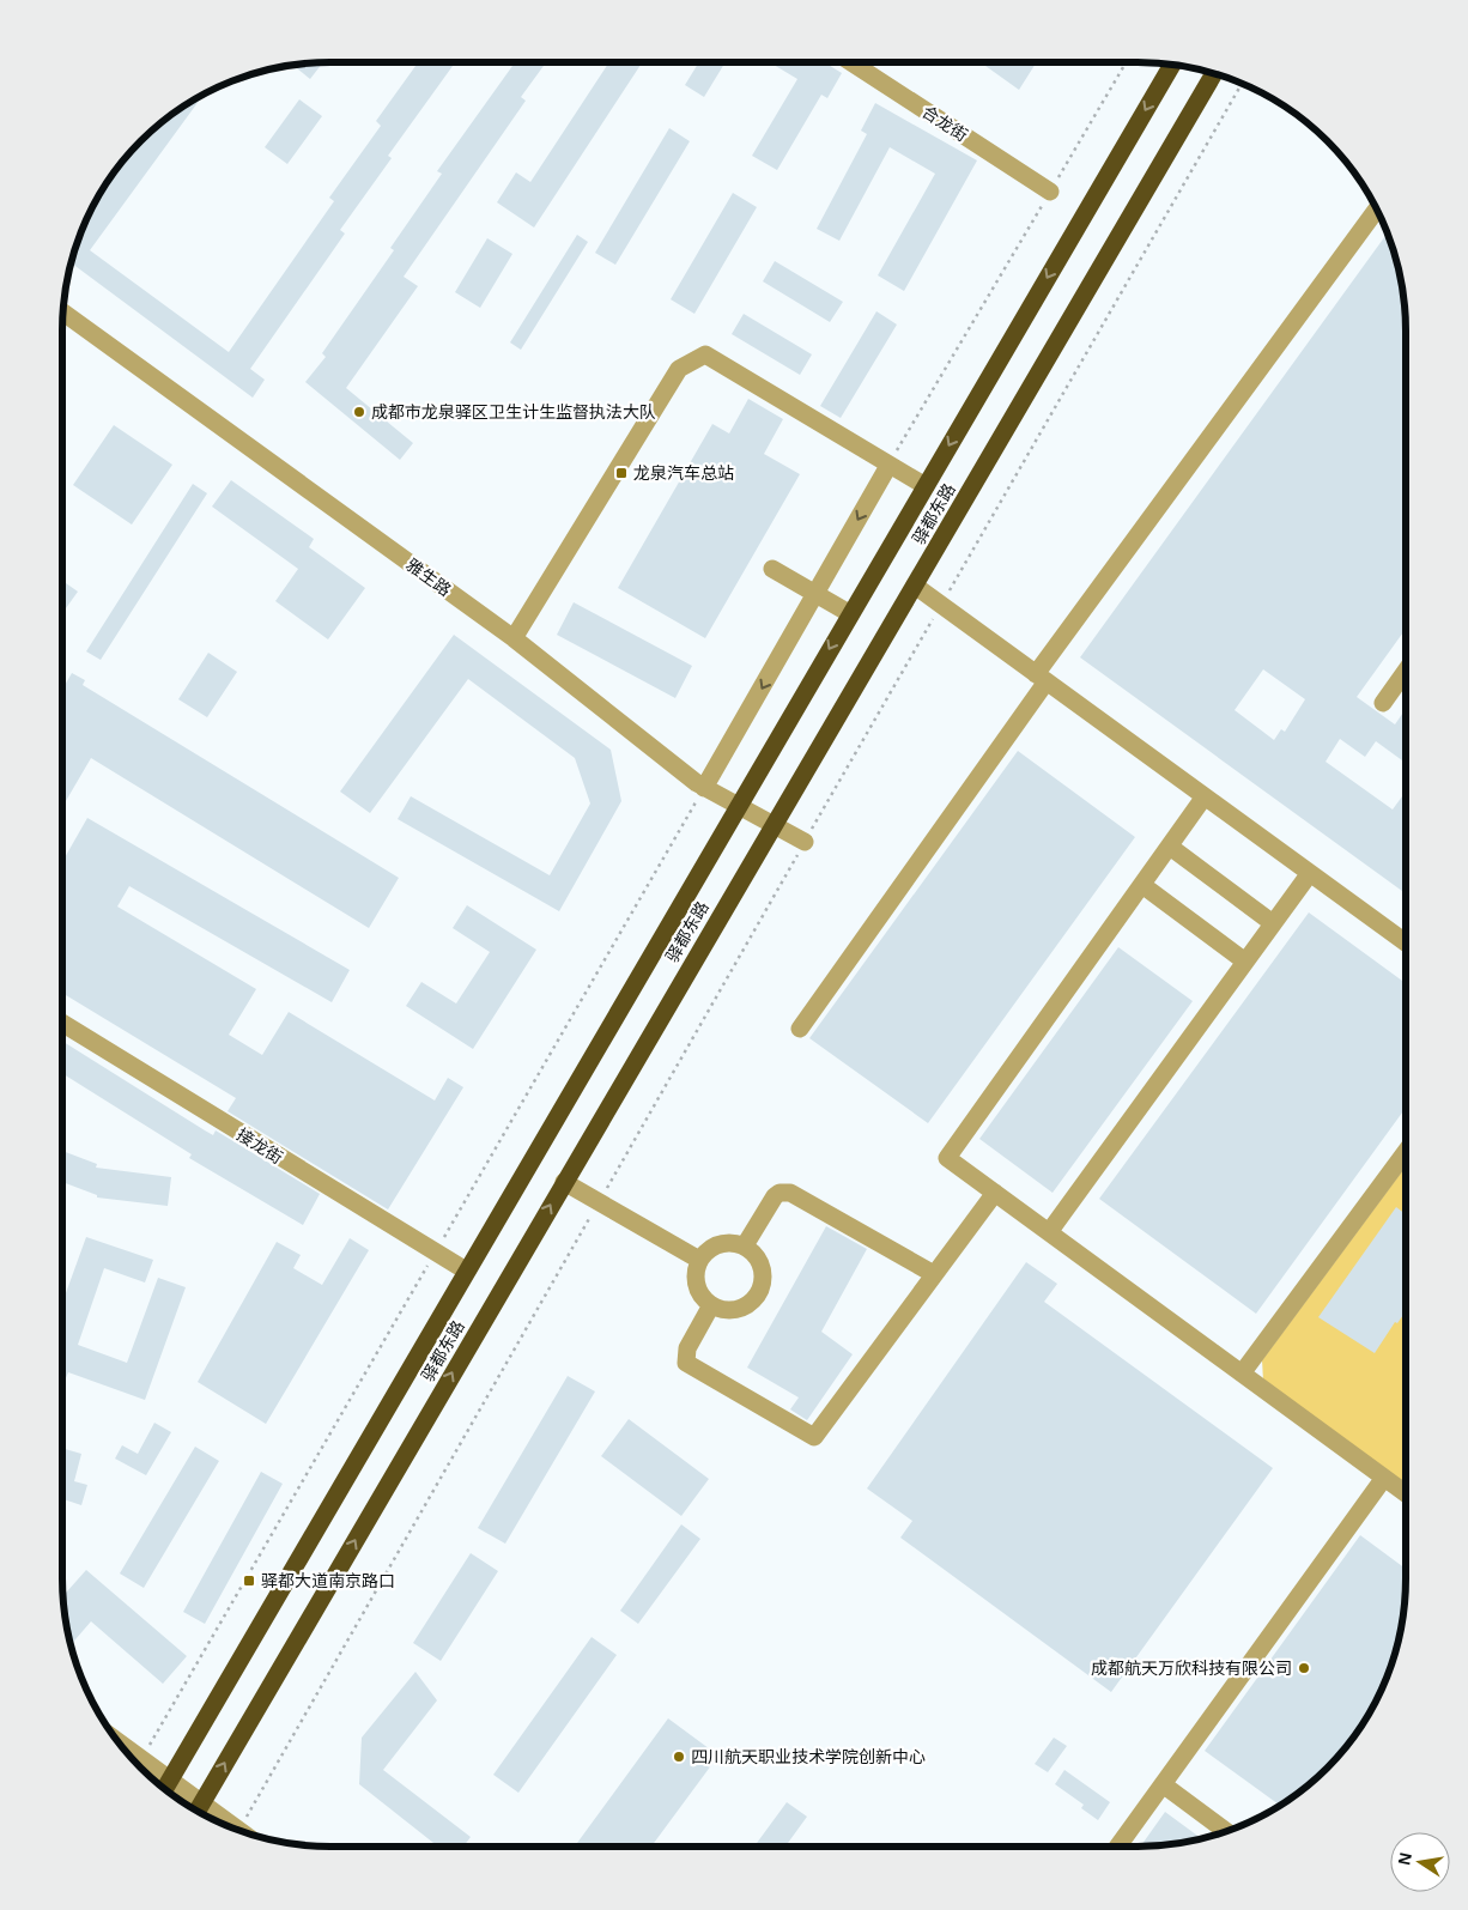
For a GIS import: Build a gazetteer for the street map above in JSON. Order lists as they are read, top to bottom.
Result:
{
  "streets": {
    "highway": ["驿都东路"],
    "street": ["合龙街", "雅生路", "接龙街"]
  },
  "crossings": [
    ["驿都东路", "雅生路"],
    ["驿都东路", "接龙街"]
  ],
  "places": {
    "other": ["成都市龙泉驿区卫生计生监督执法大队", "成都航天万欣科技有限公司", "四川航天职业技术学院创新中心"],
    "transit": ["龙泉汽车总站", "驿都大道南京路口"]
  },
  "north": "left"
}
